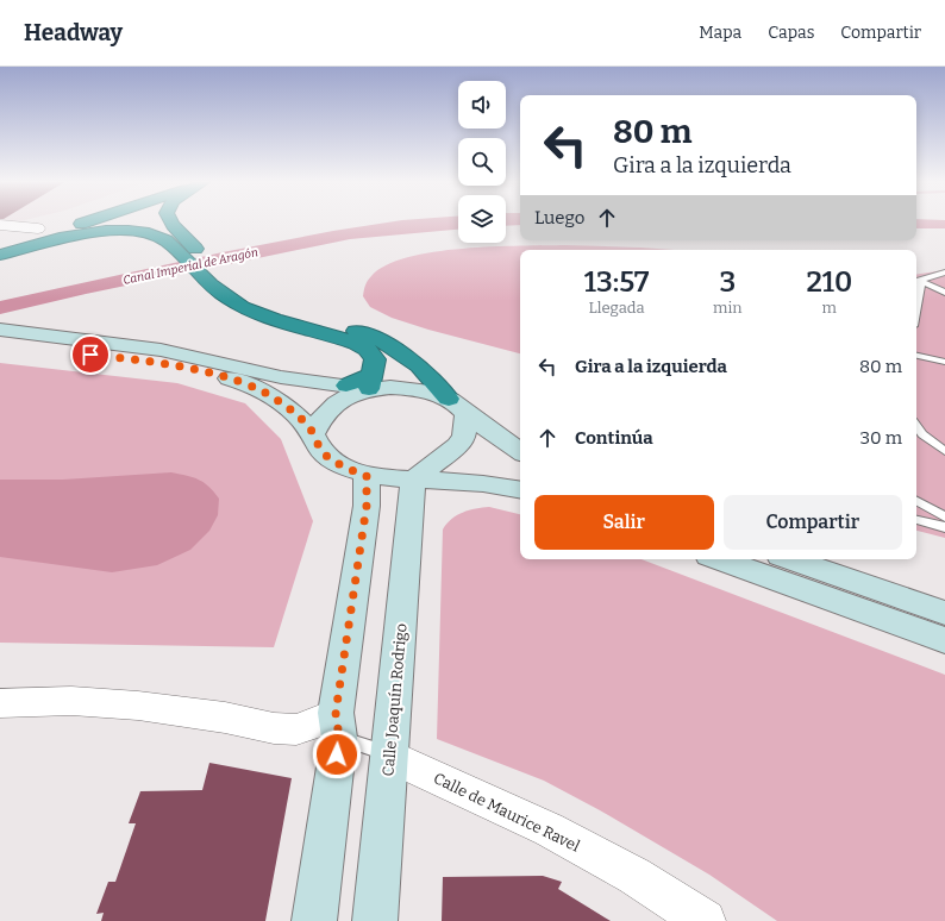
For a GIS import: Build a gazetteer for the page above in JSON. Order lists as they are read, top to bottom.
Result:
{
  "streets": {
    "main road": ["Calle Joaquín Rodrigo"],
    "street": ["Calle de Maurice Ravel"]
  },
  "crossings": [
    ["Calle Joaquín Rodrigo", "Calle de Maurice Ravel"]
  ],
  "water": ["Canal Imperial de Aragón"],
  "page": {
    "header": "Headway",
    "nav": ["Mapa", "Capas", "Compartir"],
    "turn": ["80 m", "Gira a la izquierda"],
    "then": "Luego",
    "eta": [
      "13:57",
      "Llegada",
      "3",
      "min",
      "210",
      "m"
    ],
    "list": [
      {
        "name": "Gira a la izquierda",
        "value": "80 m"
      },
      {
        "name": "Continúa",
        "value": "30 m"
      }
    ],
    "buttons": ["Salir", "Compartir"]
  }
}
